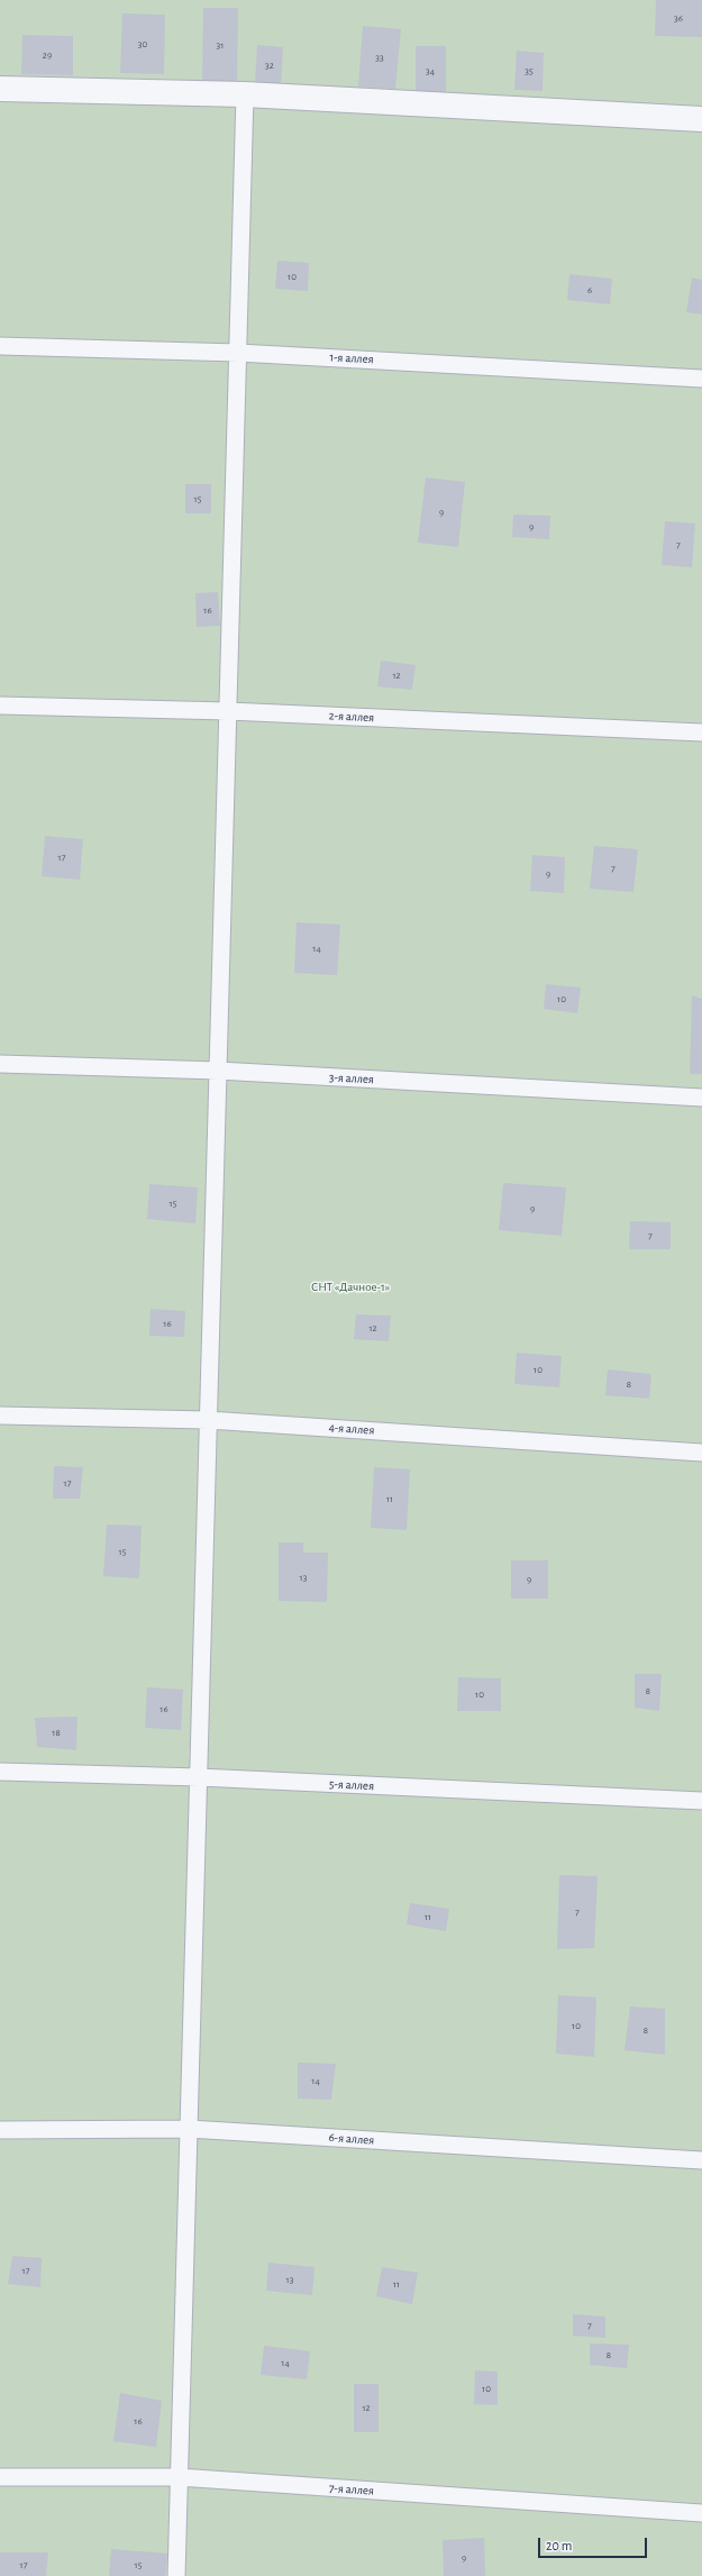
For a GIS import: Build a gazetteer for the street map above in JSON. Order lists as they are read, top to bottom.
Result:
{
  "streets": {
    "lane": [
      "1-я аллея",
      "2-я аллея",
      "3-я аллея",
      "4-я аллея",
      "5-я аллея",
      "6-я аллея",
      "7-я аллея"
    ]
  },
  "parks": ["СНТ «Дачное-1»"],
  "house_numbers": [
    "36",
    "30",
    "31",
    "29",
    "33",
    "32",
    "34",
    "35",
    "10",
    "6",
    "15",
    "9",
    "9",
    "7",
    "16",
    "12",
    "17",
    "7",
    "9",
    "14",
    "10",
    "15",
    "9",
    "7",
    "16",
    "12",
    "10",
    "8",
    "17",
    "11",
    "15",
    "13",
    "9",
    "8",
    "10",
    "16",
    "18",
    "7",
    "11",
    "10",
    "8",
    "14",
    "17",
    "13",
    "11",
    "7",
    "8",
    "14",
    "10",
    "12",
    "16",
    "9",
    "17",
    "15"
  ],
  "scale_bar": "20 m"
}
